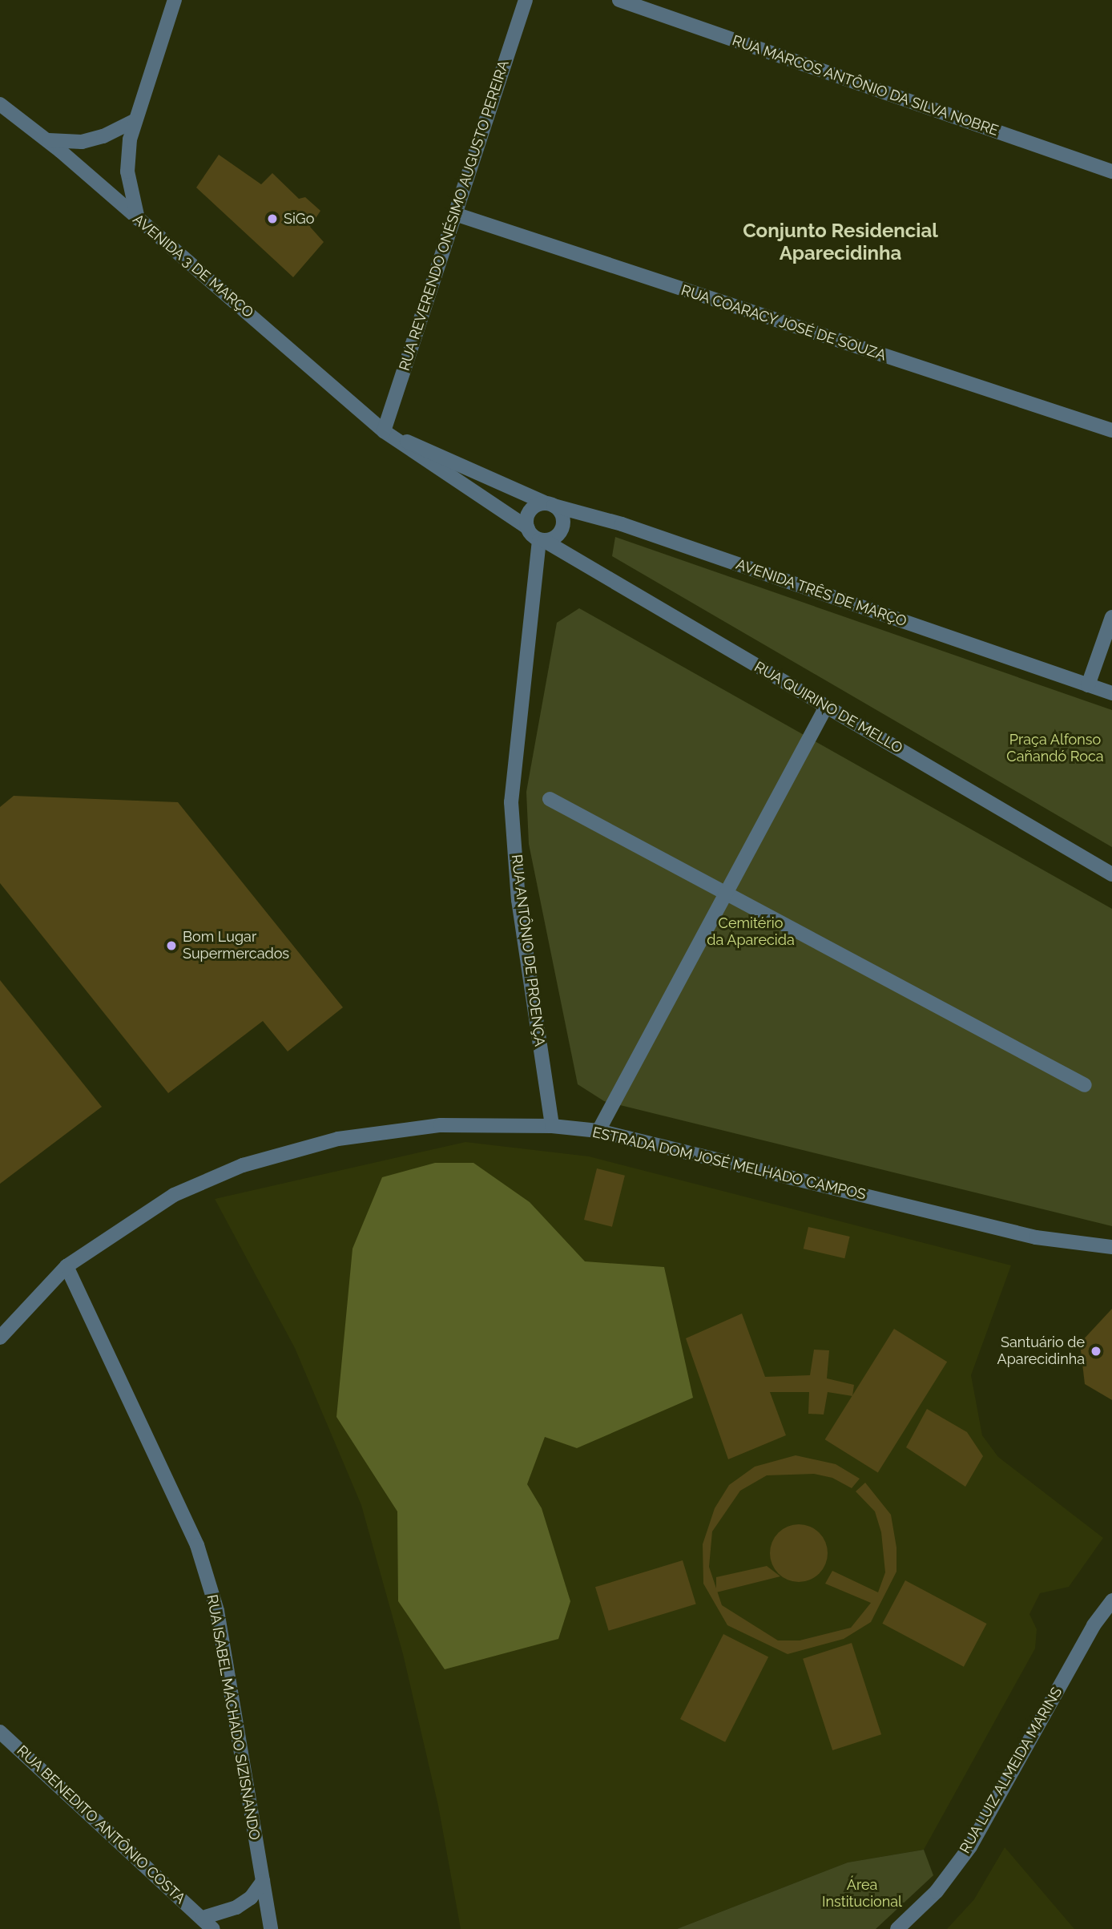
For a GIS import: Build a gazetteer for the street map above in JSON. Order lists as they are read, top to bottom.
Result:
{
  "streets": {
    "street": [
      "RUA MARCOS ANTÔNIO DA SILVA NOBRE",
      "RUA REVERENDO ONÉSIMO AUGUSTO PEREIRA",
      "AVENIDA 3 DE MARÇO",
      "RUA COARACY JOSÉ DE SOUZA",
      "AVENIDA TRÊS DE MARÇO",
      "RUA QUIRINO DE MELLO",
      "RUA ANTÔNIO DE PROENÇA",
      "ESTRADA DOM JOSÉ MELHADO CAMPOS",
      "RUA ISABEL MACHADO SIZISNANDO",
      "RUA LUIZ ALMEIDA MARINS",
      "RUA BENEDITO ANTÔNIO COSTA"
    ]
  },
  "crossings": [
    ["RUA REVERENDO ONÉSIMO AUGUSTO PEREIRA", "AVENIDA 3 DE MARÇO"],
    ["RUA REVERENDO ONÉSIMO AUGUSTO PEREIRA", "RUA COARACY JOSÉ DE SOUZA"],
    ["RUA REVERENDO ONÉSIMO AUGUSTO PEREIRA", "AVENIDA TRÊS DE MARÇO"],
    ["AVENIDA 3 DE MARÇO", "AVENIDA TRÊS DE MARÇO"],
    ["AVENIDA TRÊS DE MARÇO", "RUA QUIRINO DE MELLO"],
    ["AVENIDA TRÊS DE MARÇO", "RUA ANTÔNIO DE PROENÇA"],
    ["RUA QUIRINO DE MELLO", "RUA ANTÔNIO DE PROENÇA"],
    ["RUA ANTÔNIO DE PROENÇA", "ESTRADA DOM JOSÉ MELHADO CAMPOS"],
    ["ESTRADA DOM JOSÉ MELHADO CAMPOS", "RUA ISABEL MACHADO SIZISNANDO"]
  ],
  "districts": ["Conjunto Residencial Aparecidinha"],
  "parks": ["Praça Alfonso Cañandó Roca", "Cemitério da Aparecida", "Área Institucional"],
  "places": ["SiGo", "Bom Lugar Supermercados", "Santuário de Aparecidinha"]
}
